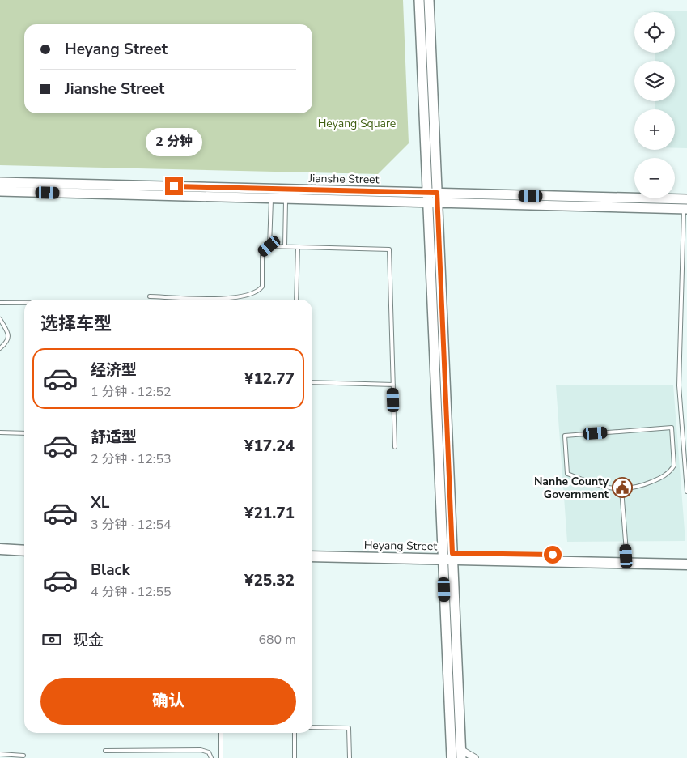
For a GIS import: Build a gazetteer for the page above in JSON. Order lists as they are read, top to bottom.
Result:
{
  "streets": {
    "main road": ["Jianshe Street", "Heyang Street"]
  },
  "parks": ["Heyang Square"],
  "places": {
    "public building": ["Nanhe County Government"]
  },
  "page": {
    "map_buttons": ["+", "−"],
    "banner": ["Heyang Street", "Jianshe Street"],
    "bubble": "2 分钟",
    "heading": "选择车型",
    "list": [
      {
        "name": "经济型",
        "note": "1 分钟 · 12:52",
        "value": "¥12.77"
      },
      {
        "name": "舒适型",
        "note": "2 分钟 · 12:53",
        "value": "¥17.24"
      },
      {
        "name": "XL",
        "note": "3 分钟 · 12:54",
        "value": "¥21.71"
      },
      {
        "name": "Black",
        "note": "4 分钟 · 12:55",
        "value": "¥25.32"
      }
    ],
    "pay": ["现金", "680 m"],
    "buttons": "确认"
  }
}
